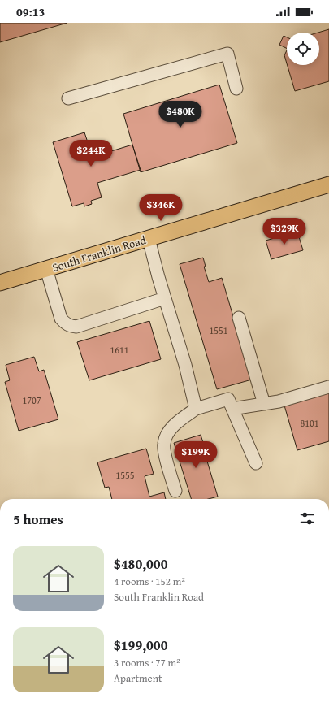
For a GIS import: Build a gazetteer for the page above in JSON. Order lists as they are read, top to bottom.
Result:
{
  "streets": {
    "main road": ["South Franklin Road"]
  },
  "house_numbers": [
    "1551",
    "1611",
    "1707",
    "8101",
    "1555"
  ],
  "page": {
    "status": "09:13",
    "price": [
      "$480K",
      "$244K",
      "$346K",
      "$329K",
      "$199K"
    ],
    "heading": "5 homes",
    "list": [
      {
        "name": "$480,000",
        "note": "4 rooms · 152 m² · South Franklin Road"
      },
      {
        "name": "$199,000",
        "note": "3 rooms · 77 m² · Apartment"
      }
    ]
  }
}
